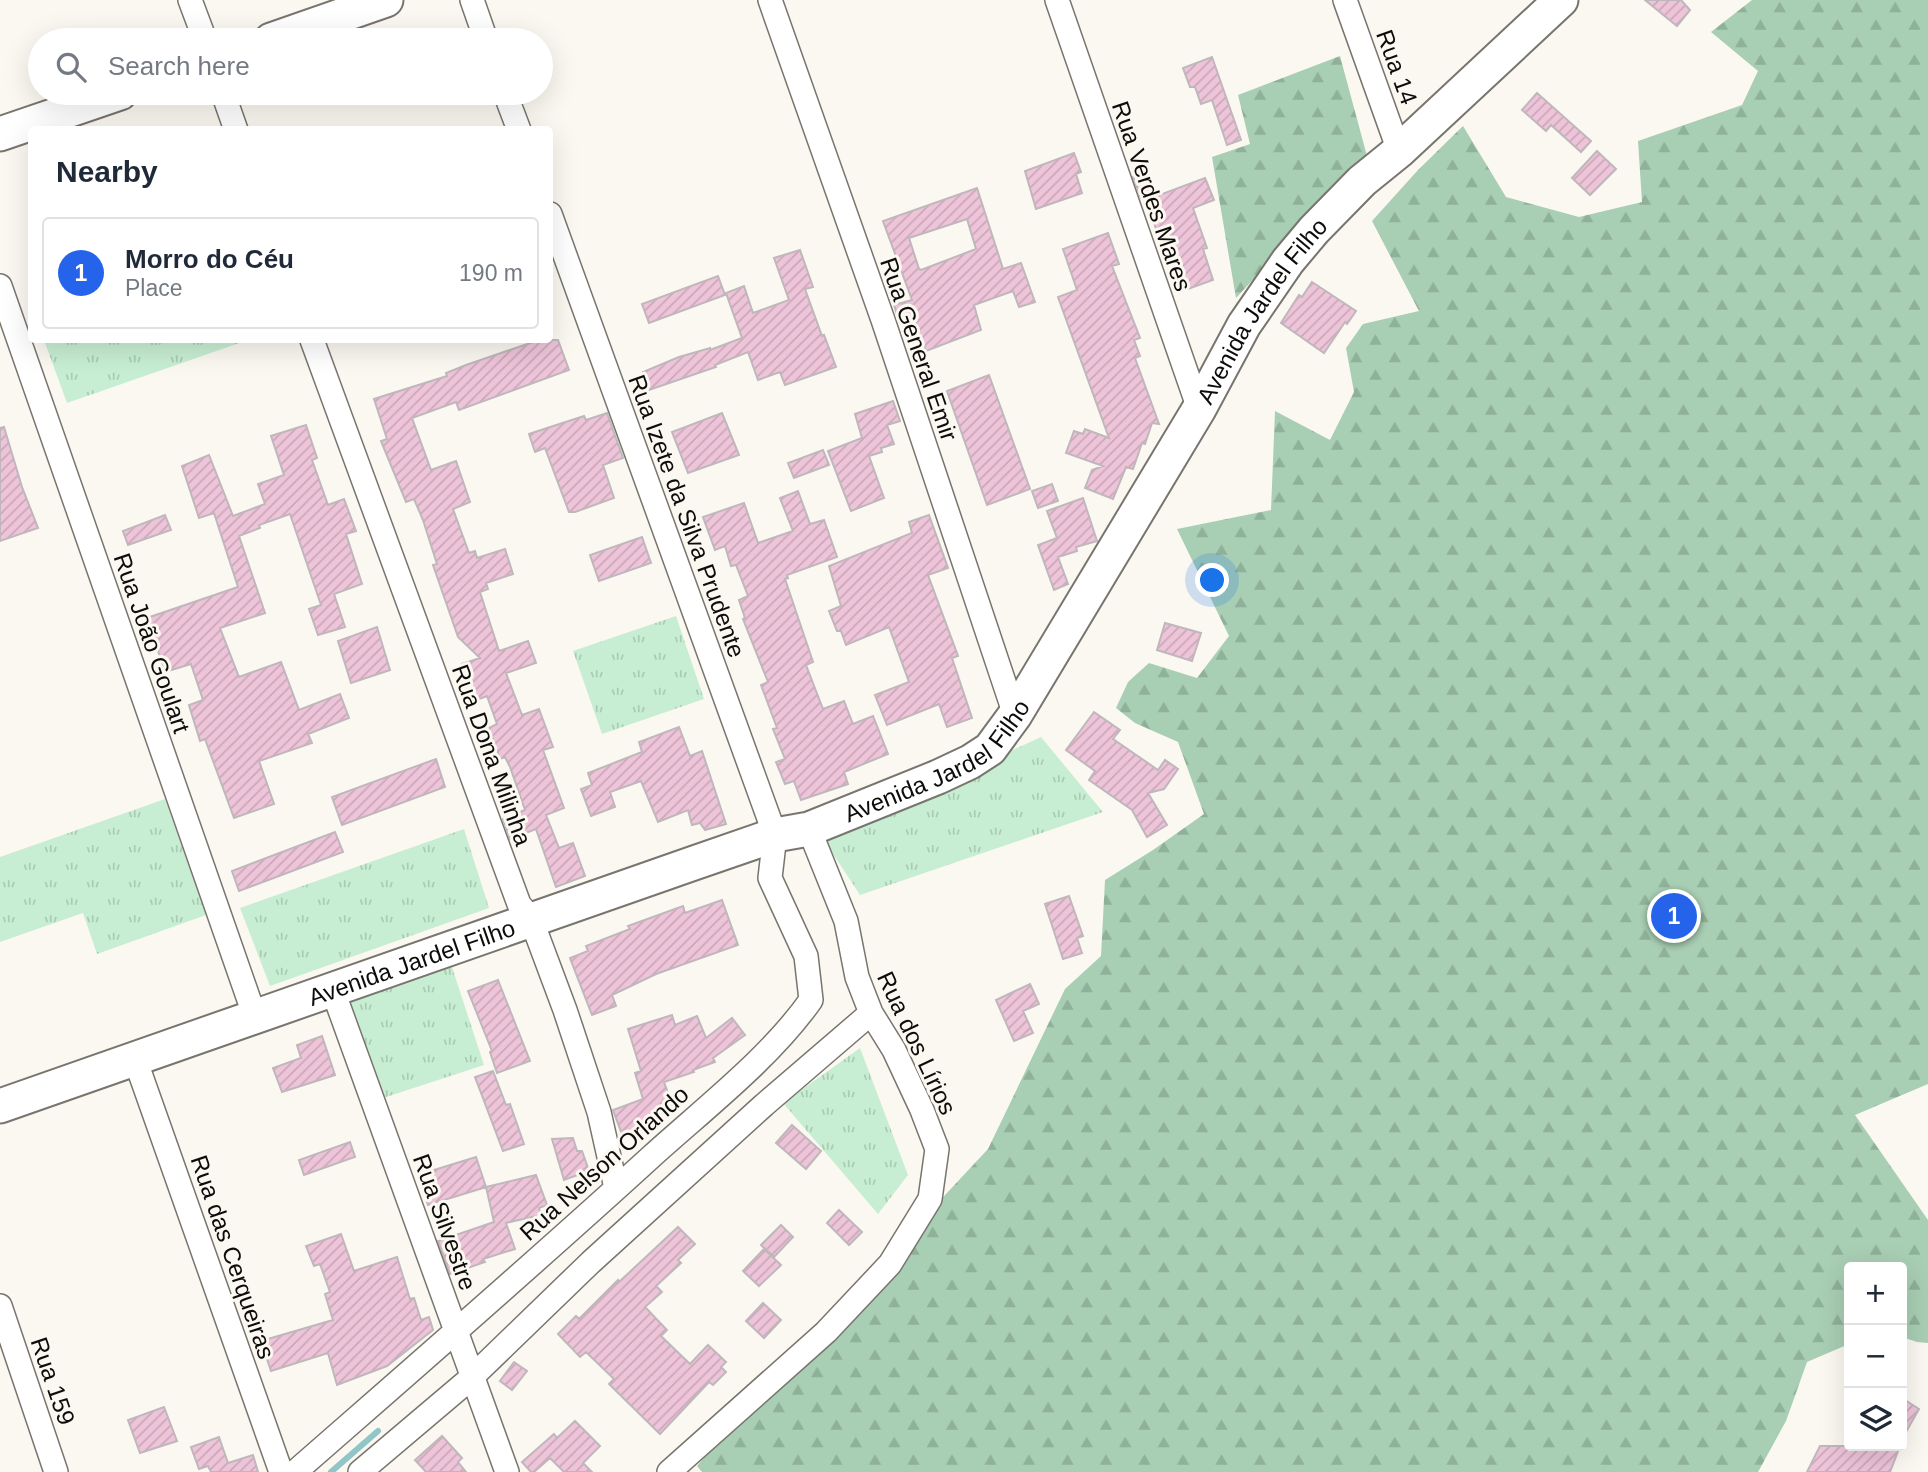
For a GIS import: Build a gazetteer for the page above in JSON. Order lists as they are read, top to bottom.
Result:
{
  "streets": {
    "main road": ["Avenida Jardel Filho"],
    "street": [
      "Rua 14",
      "Rua Verdes Mares",
      "Rua General Emir",
      "Rua Izete da Silva Prudente",
      "Rua João Goulart",
      "Rua Dona Milinha",
      "Rua dos Lírios",
      "Rua Nelson Orlando",
      "Rua Silvestre",
      "Rua das Cerqueiras",
      "Rua 159"
    ]
  },
  "crossings": [
    ["Rua 14", "Avenida Jardel Filho"],
    ["Rua Verdes Mares", "Avenida Jardel Filho"],
    ["Avenida Jardel Filho", "Rua General Emir"],
    ["Avenida Jardel Filho", "Rua Izete da Silva Prudente"],
    ["Avenida Jardel Filho", "Rua João Goulart"],
    ["Avenida Jardel Filho", "Rua Dona Milinha"],
    ["Avenida Jardel Filho", "Rua dos Lírios"],
    ["Avenida Jardel Filho", "Rua Nelson Orlando"],
    ["Avenida Jardel Filho", "Rua Silvestre"],
    ["Avenida Jardel Filho", "Rua das Cerqueiras"],
    ["Rua Izete da Silva Prudente", "Rua Nelson Orlando"],
    ["Rua Dona Milinha", "Rua Nelson Orlando"],
    ["Rua Nelson Orlando", "Rua Silvestre"]
  ],
  "page": {
    "search": "Search here",
    "heading": "Nearby",
    "list": [
      {
        "mark": "1",
        "name": "Morro do Céu",
        "note": "Place",
        "value": "190 m"
      }
    ],
    "pins": "1",
    "map_buttons": ["+", "−"]
  }
}
